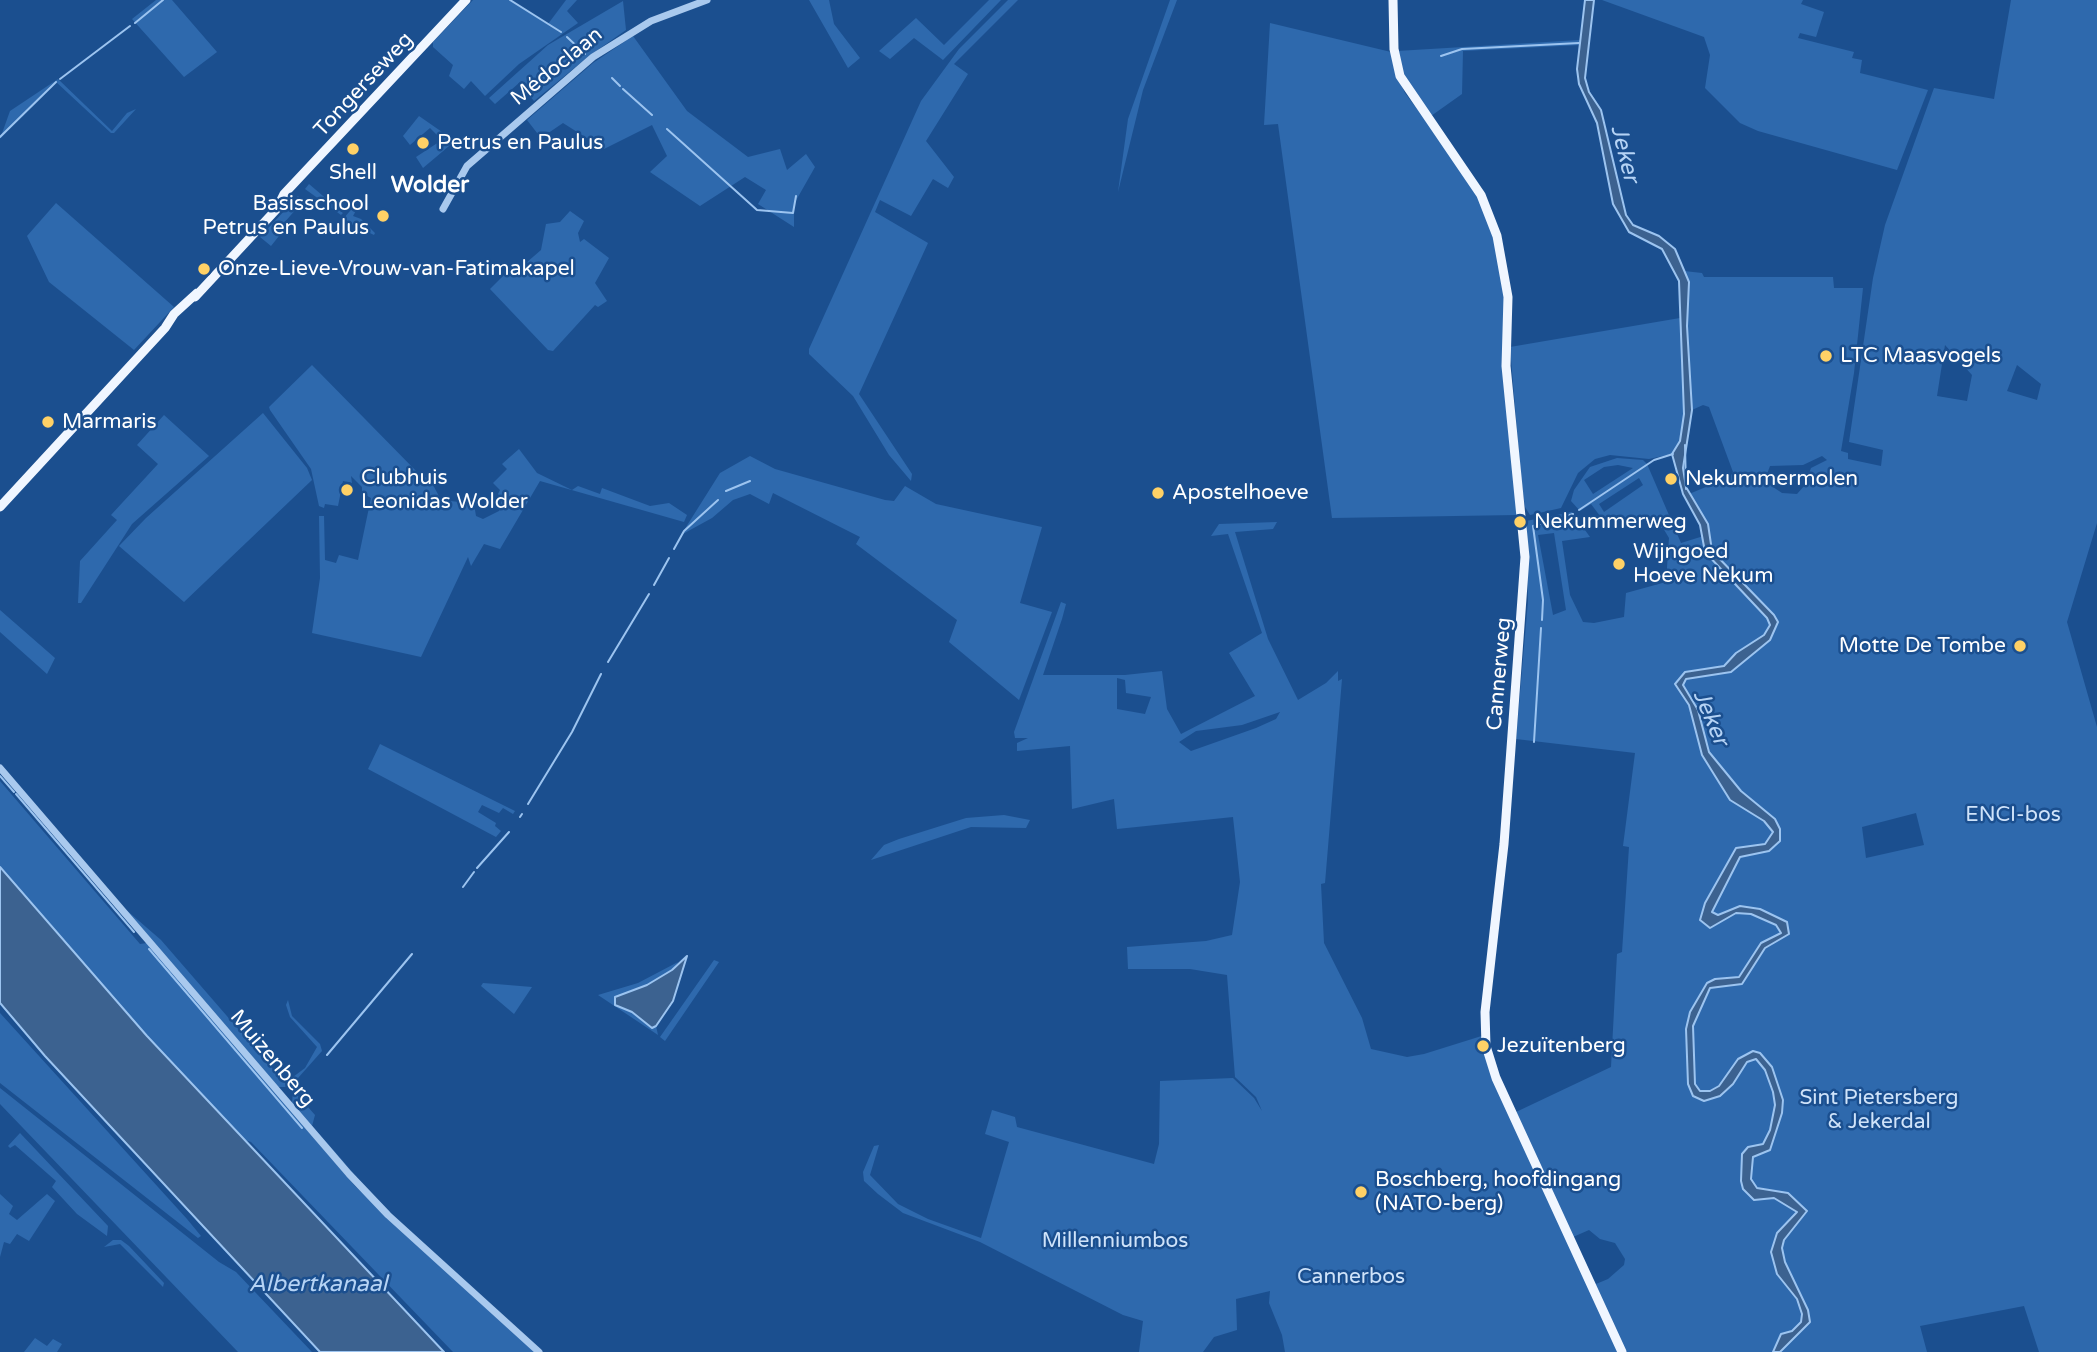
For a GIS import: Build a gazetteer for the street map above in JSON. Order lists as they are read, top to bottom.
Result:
{
  "streets": {
    "main road": ["Tongerseweg", "Cannerweg"],
    "street": ["Médoclaan", "Muizenberg"]
  },
  "districts": ["Wolder"],
  "water": ["Jeker", "Albertkanaal"],
  "parks": [
    "ENCI-bos",
    "Sint Pietersberg & Jekerdal",
    "Millenniumbos",
    "Cannerbos"
  ],
  "places": [
    "Petrus en Paulus",
    "Shell",
    "Basisschool Petrus en Paulus",
    "Onze-Lieve-Vrouw-van-Fatimakapel",
    "LTC Maasvogels",
    "Marmaris",
    "Nekummermolen",
    "Clubhuis Leonidas Wolder",
    "Apostelhoeve",
    "Nekummerweg",
    "Wijngoed Hoeve Nekum",
    "Motte De Tombe",
    "Jezuïtenberg",
    "Boschberg, hoofdingang (NATO-berg)"
  ]
}
